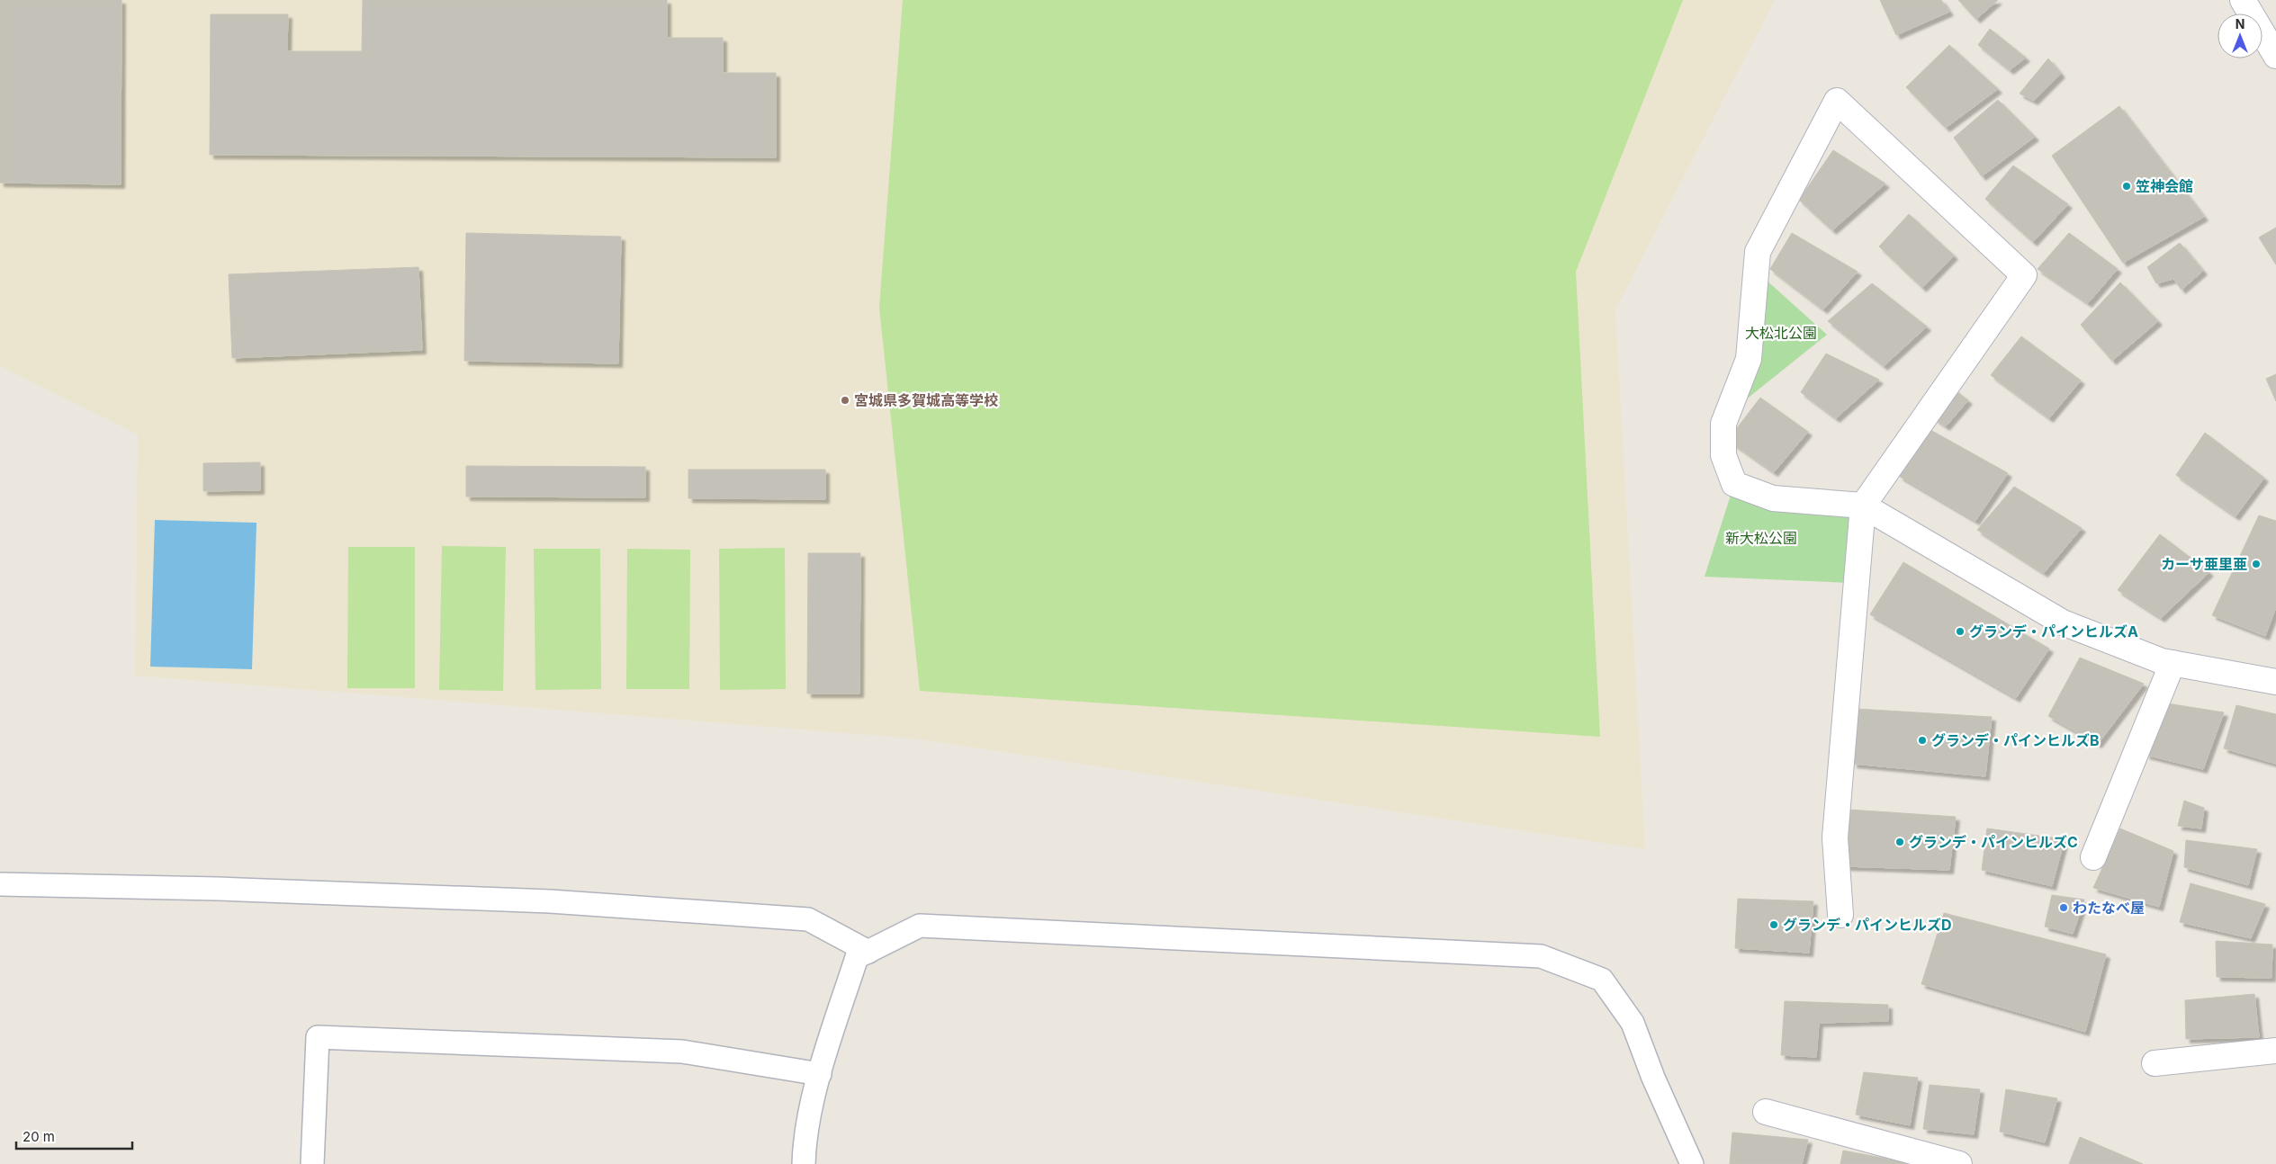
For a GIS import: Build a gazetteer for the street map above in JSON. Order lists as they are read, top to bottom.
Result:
{
  "parks": ["大松北公園", "新大松公園"],
  "places": [
    "笠神会館",
    "宮城県多賀城高等学校",
    "カーサ亜里亜",
    "グランデ・パインヒルズA",
    "グランデ・パインヒルズB",
    "グランデ・パインヒルズC",
    "わたなべ屋",
    "グランデ・パインヒルズD"
  ],
  "scale_bar": "20 m",
  "north": "top"
}
